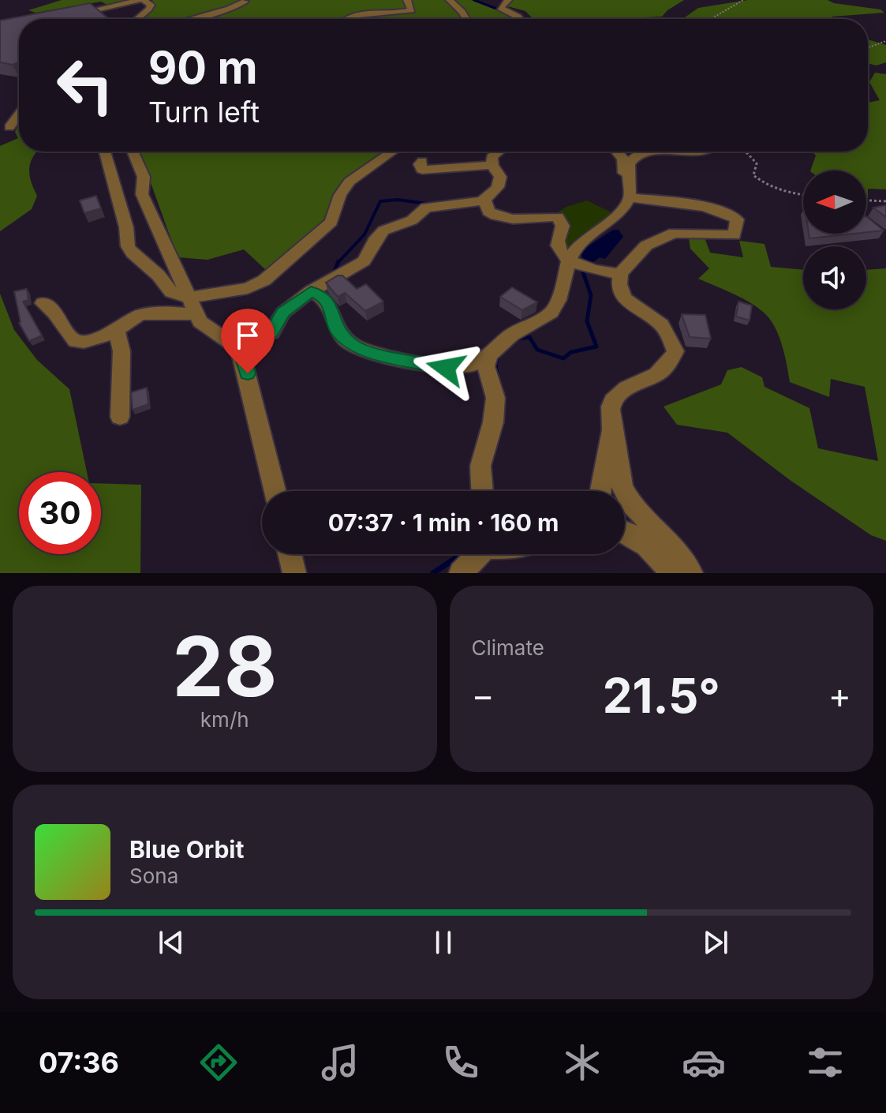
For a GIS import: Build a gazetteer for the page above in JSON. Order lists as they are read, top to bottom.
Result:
{
  "north": "left",
  "page": {
    "turn": ["90 m", "Turn left"],
    "limit": "30",
    "trip": "07:37 · 1 min · 160 m",
    "tile": [
      ["28", "km/h"],
      "Climate"
    ],
    "heat": ["−", "21.5°", "+"],
    "song": ["Blue Orbit", "Sona"],
    "tabs": "07:36"
  }
}
